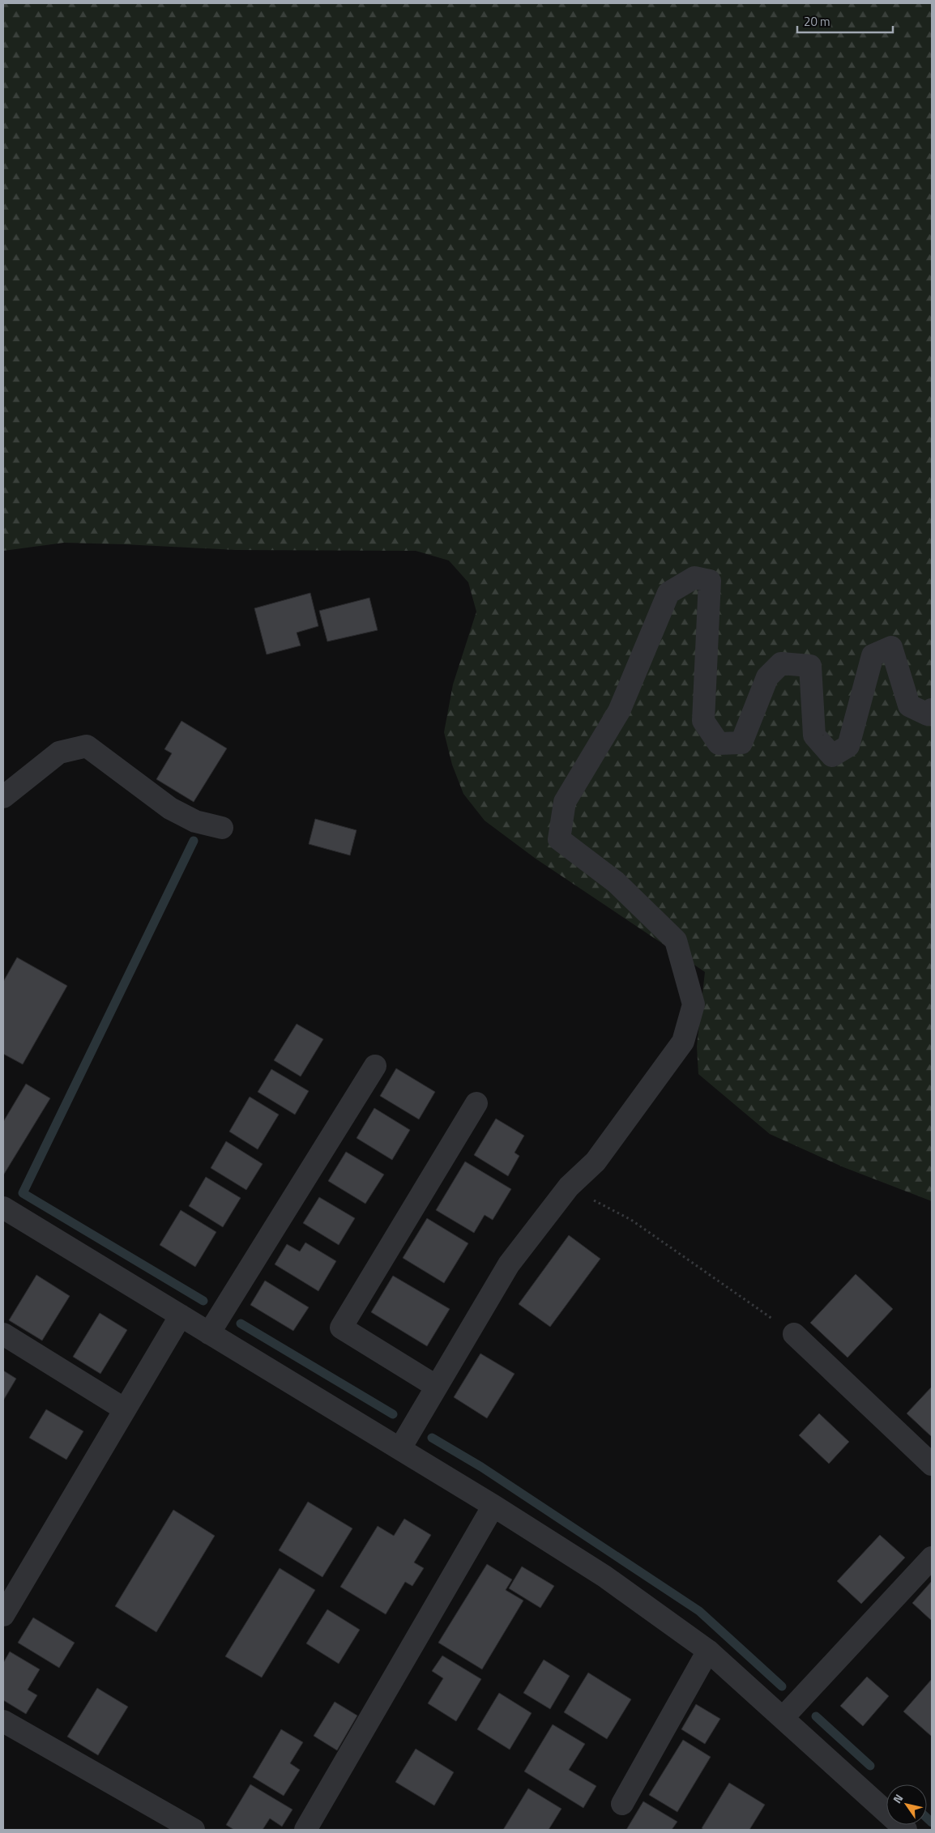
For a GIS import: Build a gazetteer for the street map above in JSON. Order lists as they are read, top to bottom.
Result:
{
  "scale_bar": "20 m",
  "north": "top left"
}
